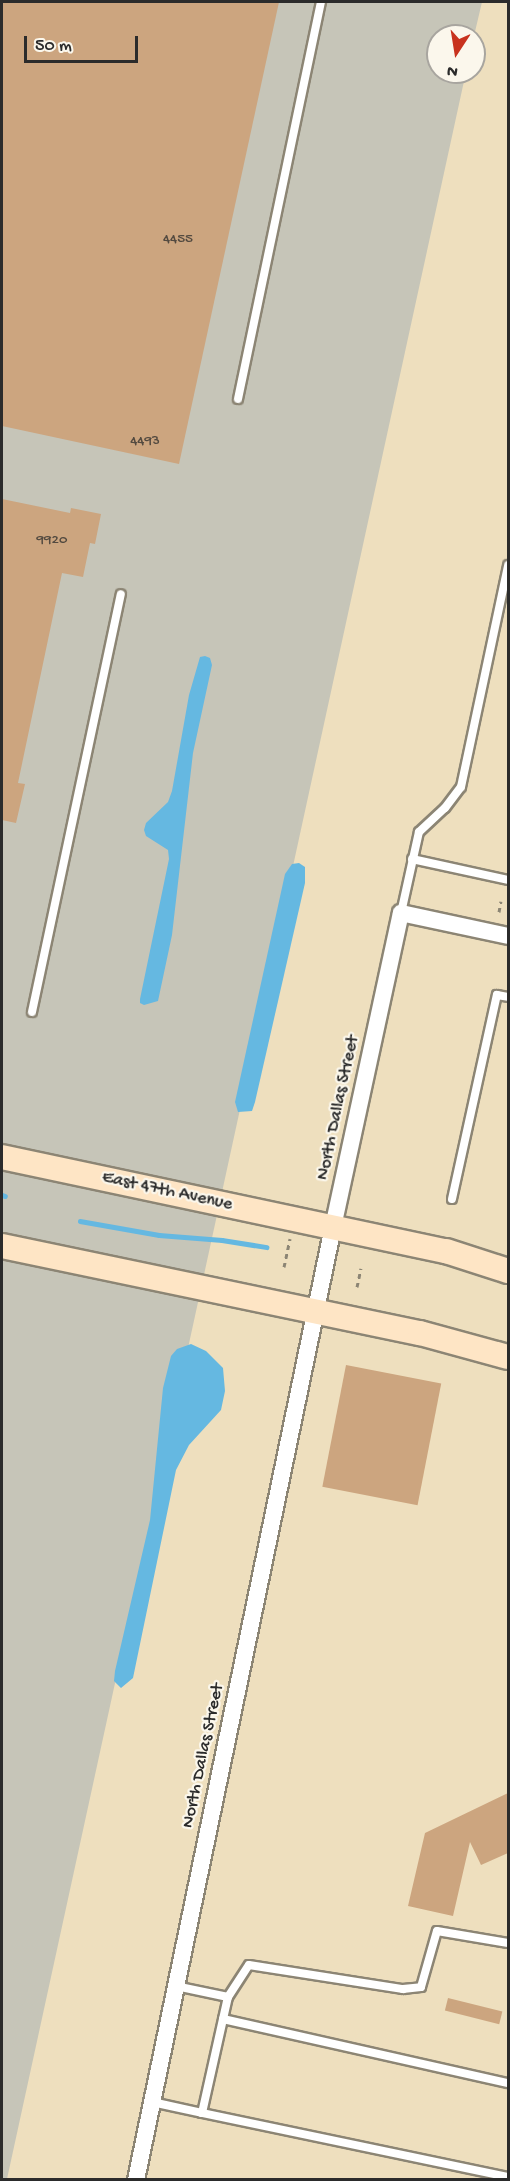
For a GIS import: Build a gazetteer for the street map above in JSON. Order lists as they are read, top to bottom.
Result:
{
  "streets": {
    "main road": ["East 47th Avenue"],
    "street": ["North Dallas Street"]
  },
  "crossings": [
    ["North Dallas Street", "East 47th Avenue"]
  ],
  "house_numbers": ["4455", "4493", "9920"],
  "scale_bar": "50 m",
  "north": "bottom"
}
